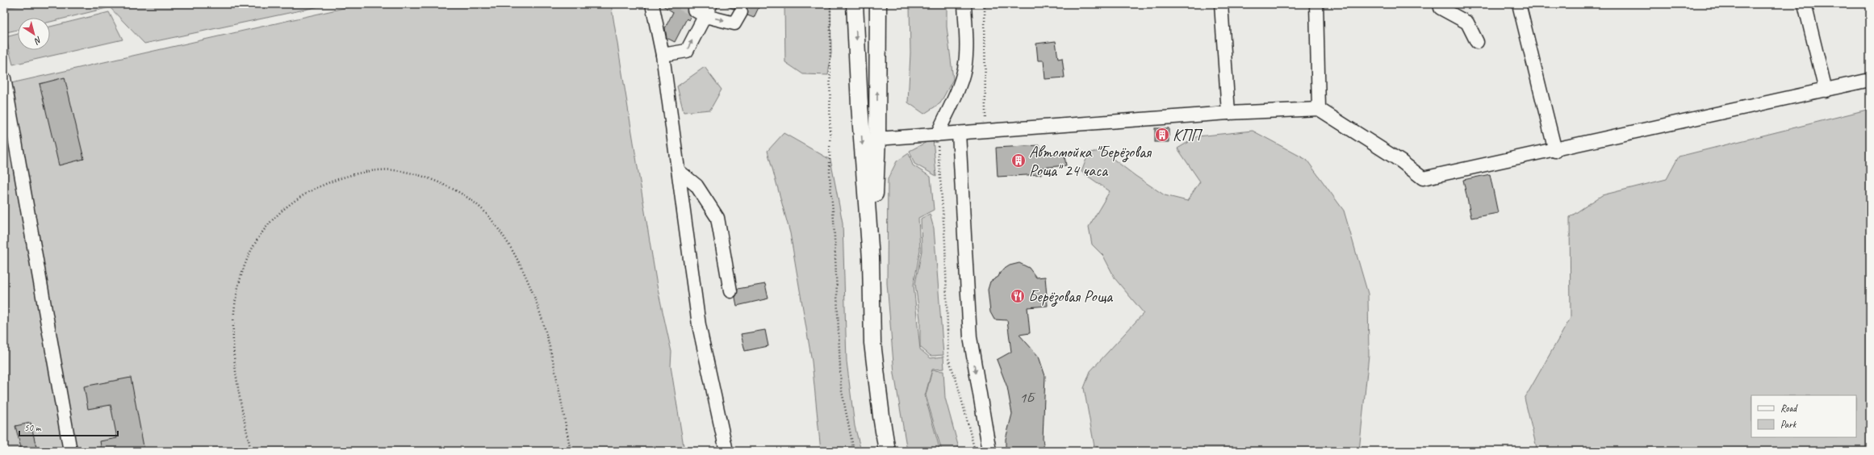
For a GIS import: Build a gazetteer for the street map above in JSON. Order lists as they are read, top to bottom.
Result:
{
  "places": {
    "building": ["КПП", "Автомойка \"Берёзовая Роща\" 24 часа"],
    "restaurant": ["Берёзовая Роща"]
  },
  "house_numbers": ["1Б"],
  "legend": ["Road", "Park"],
  "scale_bar": "50 m",
  "north": "bottom right"
}
